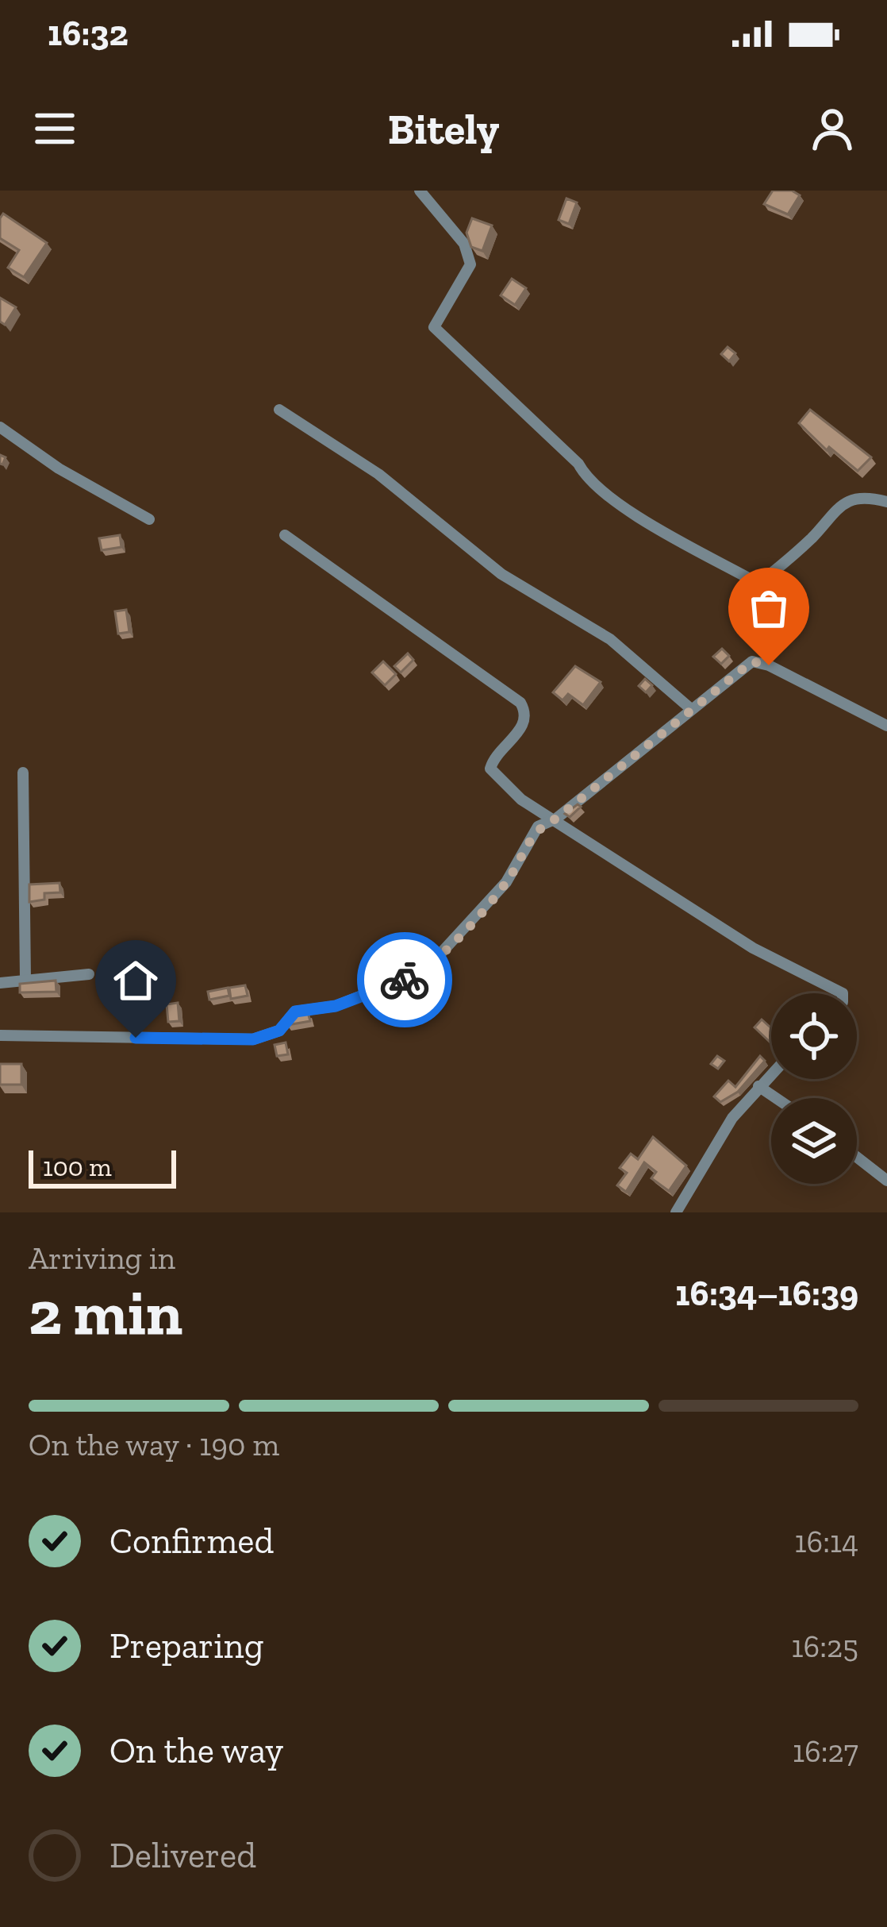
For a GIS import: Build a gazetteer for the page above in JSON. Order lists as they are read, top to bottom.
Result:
{
  "scale_bar": "100 m",
  "page": {
    "status": "16:32",
    "header": "Bitely",
    "scale": "100 m",
    "heading": ["2 min", "Arriving in", "16:34–16:39"],
    "bar": "On the way · 190 m",
    "list": [
      ["Confirmed", "16:14"],
      ["Preparing", "16:25"],
      ["On the way", "16:27"],
      "Delivered"
    ]
  }
}
